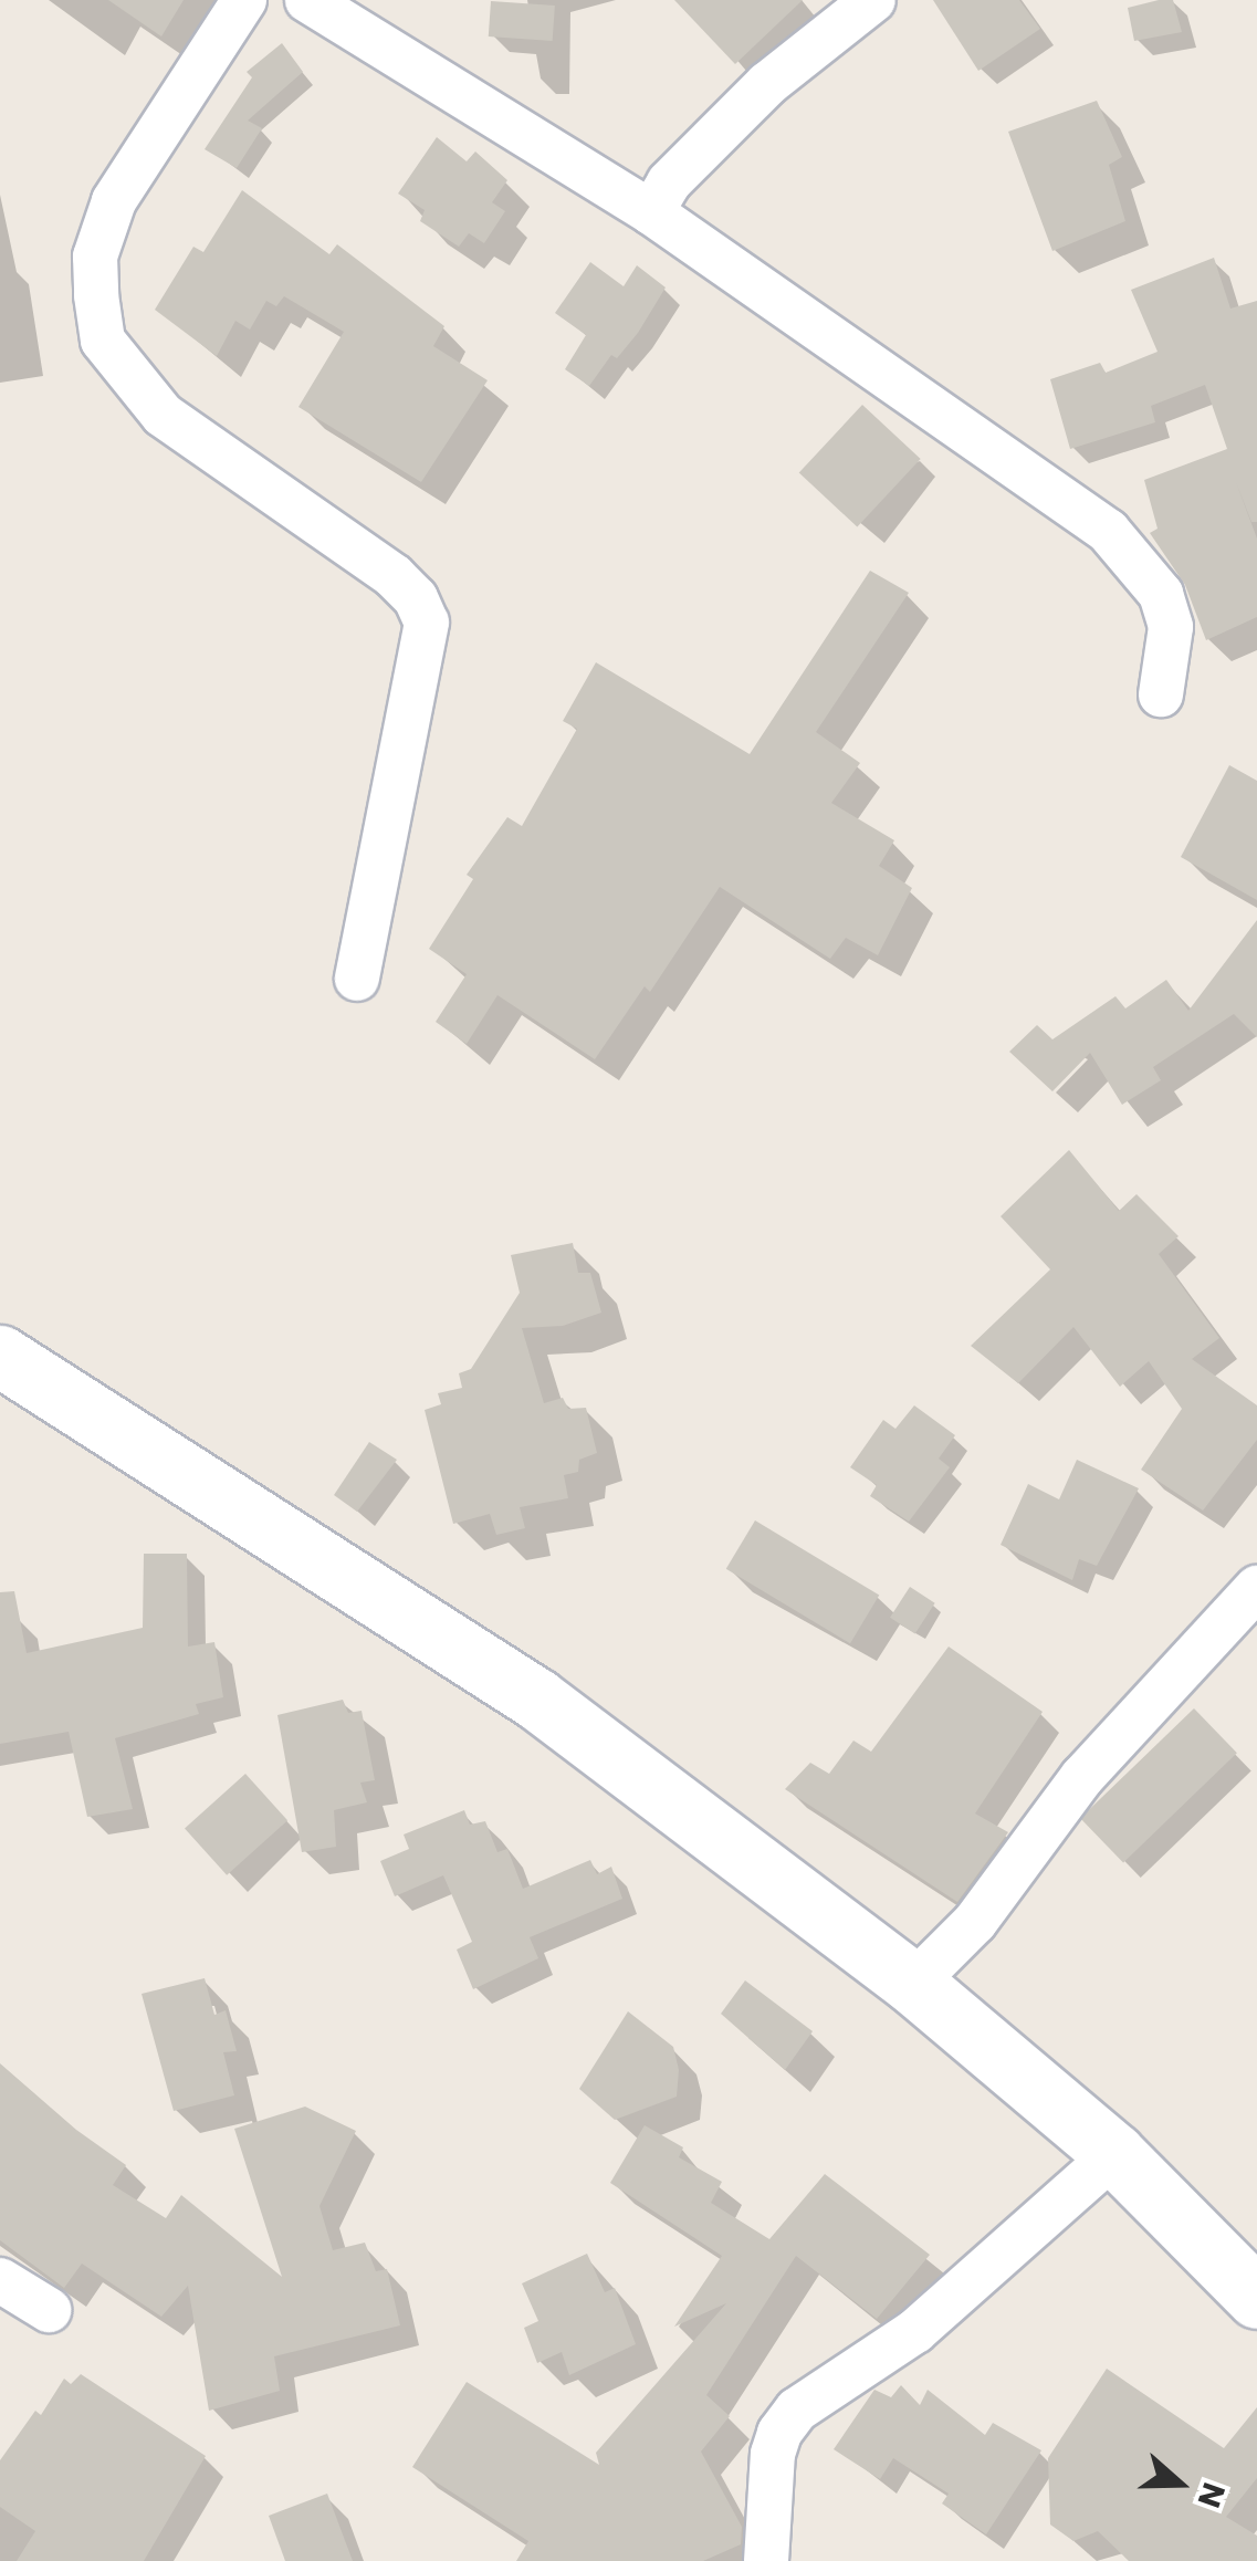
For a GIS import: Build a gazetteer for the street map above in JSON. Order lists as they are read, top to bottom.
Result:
{
  "north": "right"
}
